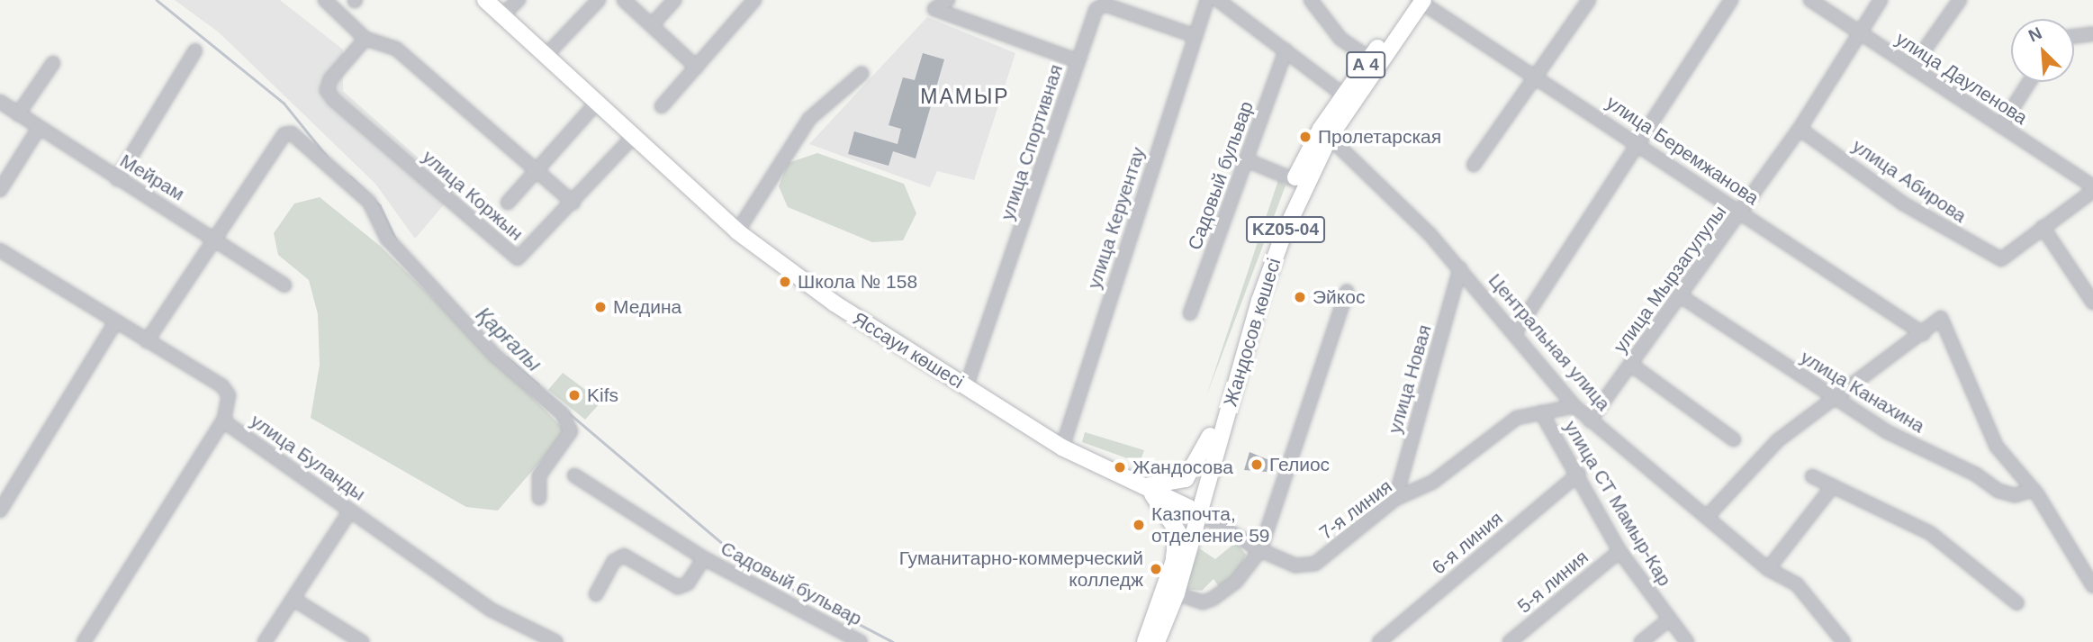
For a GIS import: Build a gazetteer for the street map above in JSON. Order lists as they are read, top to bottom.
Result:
{
  "streets": {
    "main road": [
      "А 4",
      "KZ05-04",
      "Жандосов көшесі",
      "Яссауи көшесі"
    ],
    "street": [
      "улица Дауленова",
      "улица Спортивная",
      "улица Беремжанова",
      "Садовый бульвар",
      "Мейрам",
      "улица Абирова",
      "улица Коржын",
      "улица Керуентау",
      "улица Мырзагулулы",
      "Центральная улица",
      "улица Новая",
      "улица Канахина",
      "улица Буланды",
      "улица СТ Мамыр-Кар",
      "7-я линия",
      "6-я линия",
      "5-я линия"
    ]
  },
  "crossings": [
    ["улица Дауленова", "улица Мырзагулулы"],
    ["улица Спортивная", "улица Керуентау"],
    ["улица Спортивная", "Яссауи көшесі"],
    ["улица Беремжанова", "улица Мырзагулулы"],
    ["улица Беремжанова", "Жандосов көшесі"],
    ["улица Абирова", "улица Мырзагулулы"],
    ["улица Коржын", "Яссауи көшесі"],
    ["улица Керуентау", "Яссауи көшесі"],
    ["KZ05-04", "Жандосов көшесі"],
    ["KZ05-04", "Яссауи көшесі"],
    ["KZ05-04", "7-я линия"],
    ["улица Мырзагулулы", "Центральная улица"],
    ["улица Мырзагулулы", "улица Канахина"],
    ["Жандосов көшесі", "Центральная улица"],
    ["Жандосов көшесі", "Яссауи көшесі"],
    ["Жандосов көшесі", "7-я линия"],
    ["Центральная улица", "улица Новая"],
    ["Центральная улица", "7-я линия"],
    ["Яссауи көшесі", "7-я линия"],
    ["улица Новая", "7-я линия"],
    ["улица СТ Мамыр-Кар", "7-я линия"],
    ["улица СТ Мамыр-Кар", "6-я линия"],
    ["улица СТ Мамыр-Кар", "5-я линия"]
  ],
  "districts": ["МАМЫР"],
  "water": ["Қарғалы"],
  "places": [
    "Пролетарская",
    "Школа № 158",
    "Эйкос",
    "Медина",
    "Kifs",
    "Гелиос",
    "Жандосова",
    "Казпочта, отделение 59",
    "Гуманитарно-коммерческий колледж"
  ],
  "north": "top left"
}
